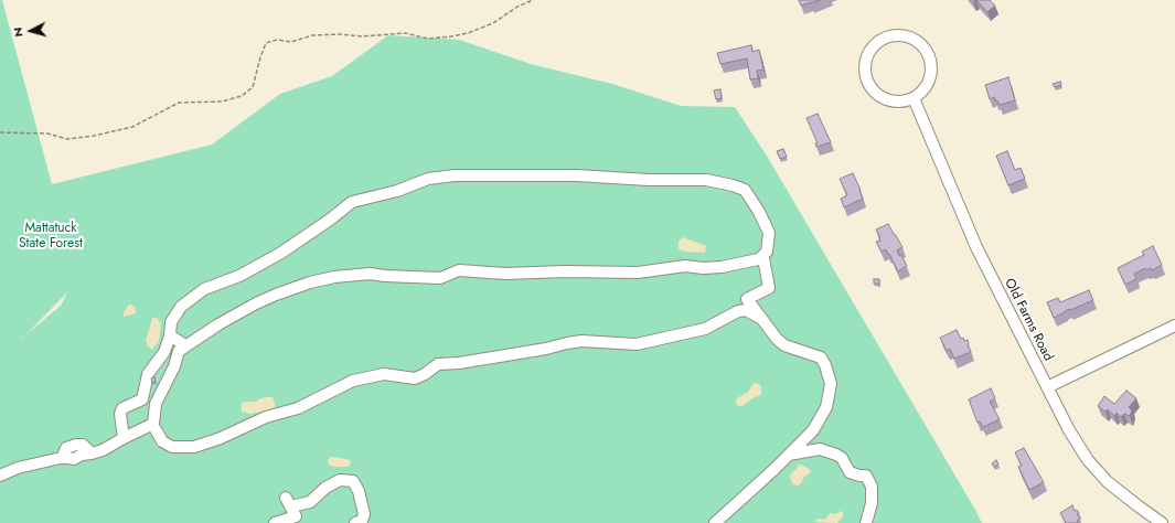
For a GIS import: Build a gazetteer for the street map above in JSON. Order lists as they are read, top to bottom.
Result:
{
  "streets": {
    "street": ["Old Farms Road"]
  },
  "parks": ["Mattatuck State Forest"],
  "north": "left"
}
